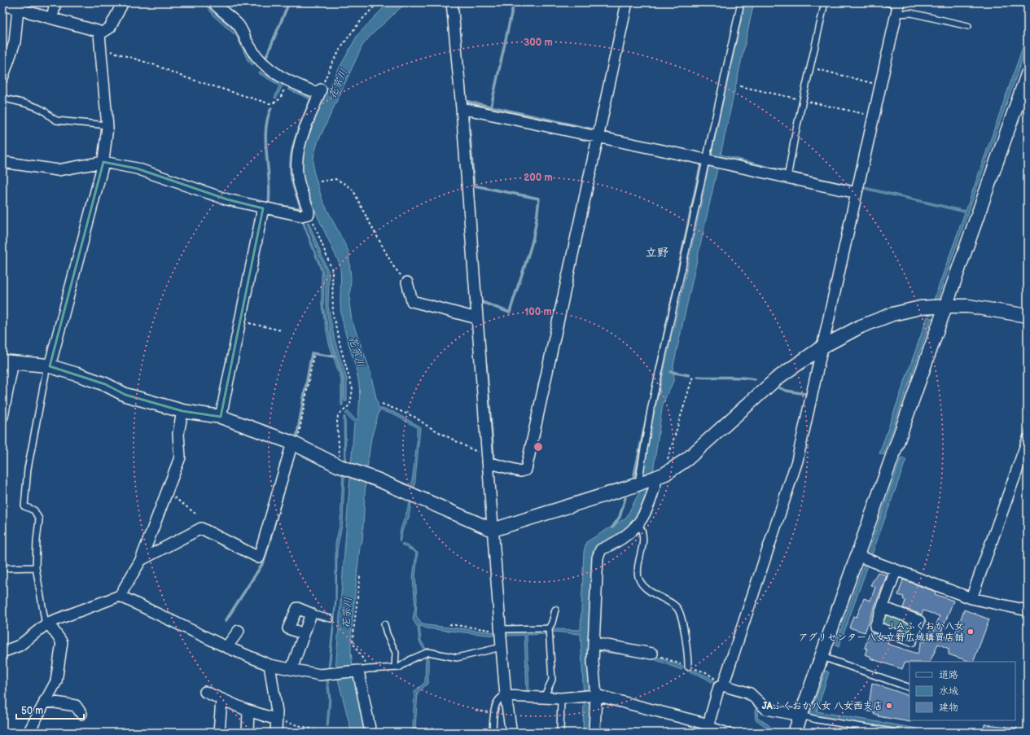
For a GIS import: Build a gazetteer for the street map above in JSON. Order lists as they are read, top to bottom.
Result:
{
  "districts": ["立野"],
  "water": ["花宗川"],
  "places": ["ＪＡふくおか八女 アグリセンター八女立野広域購買店舗", "JAふくおか八女 八女西支店"],
  "legend": ["道路", "水域", "建物"],
  "scale_bar": "50 m",
  "rings": ["300 m", "200 m", "100 m"]
}
